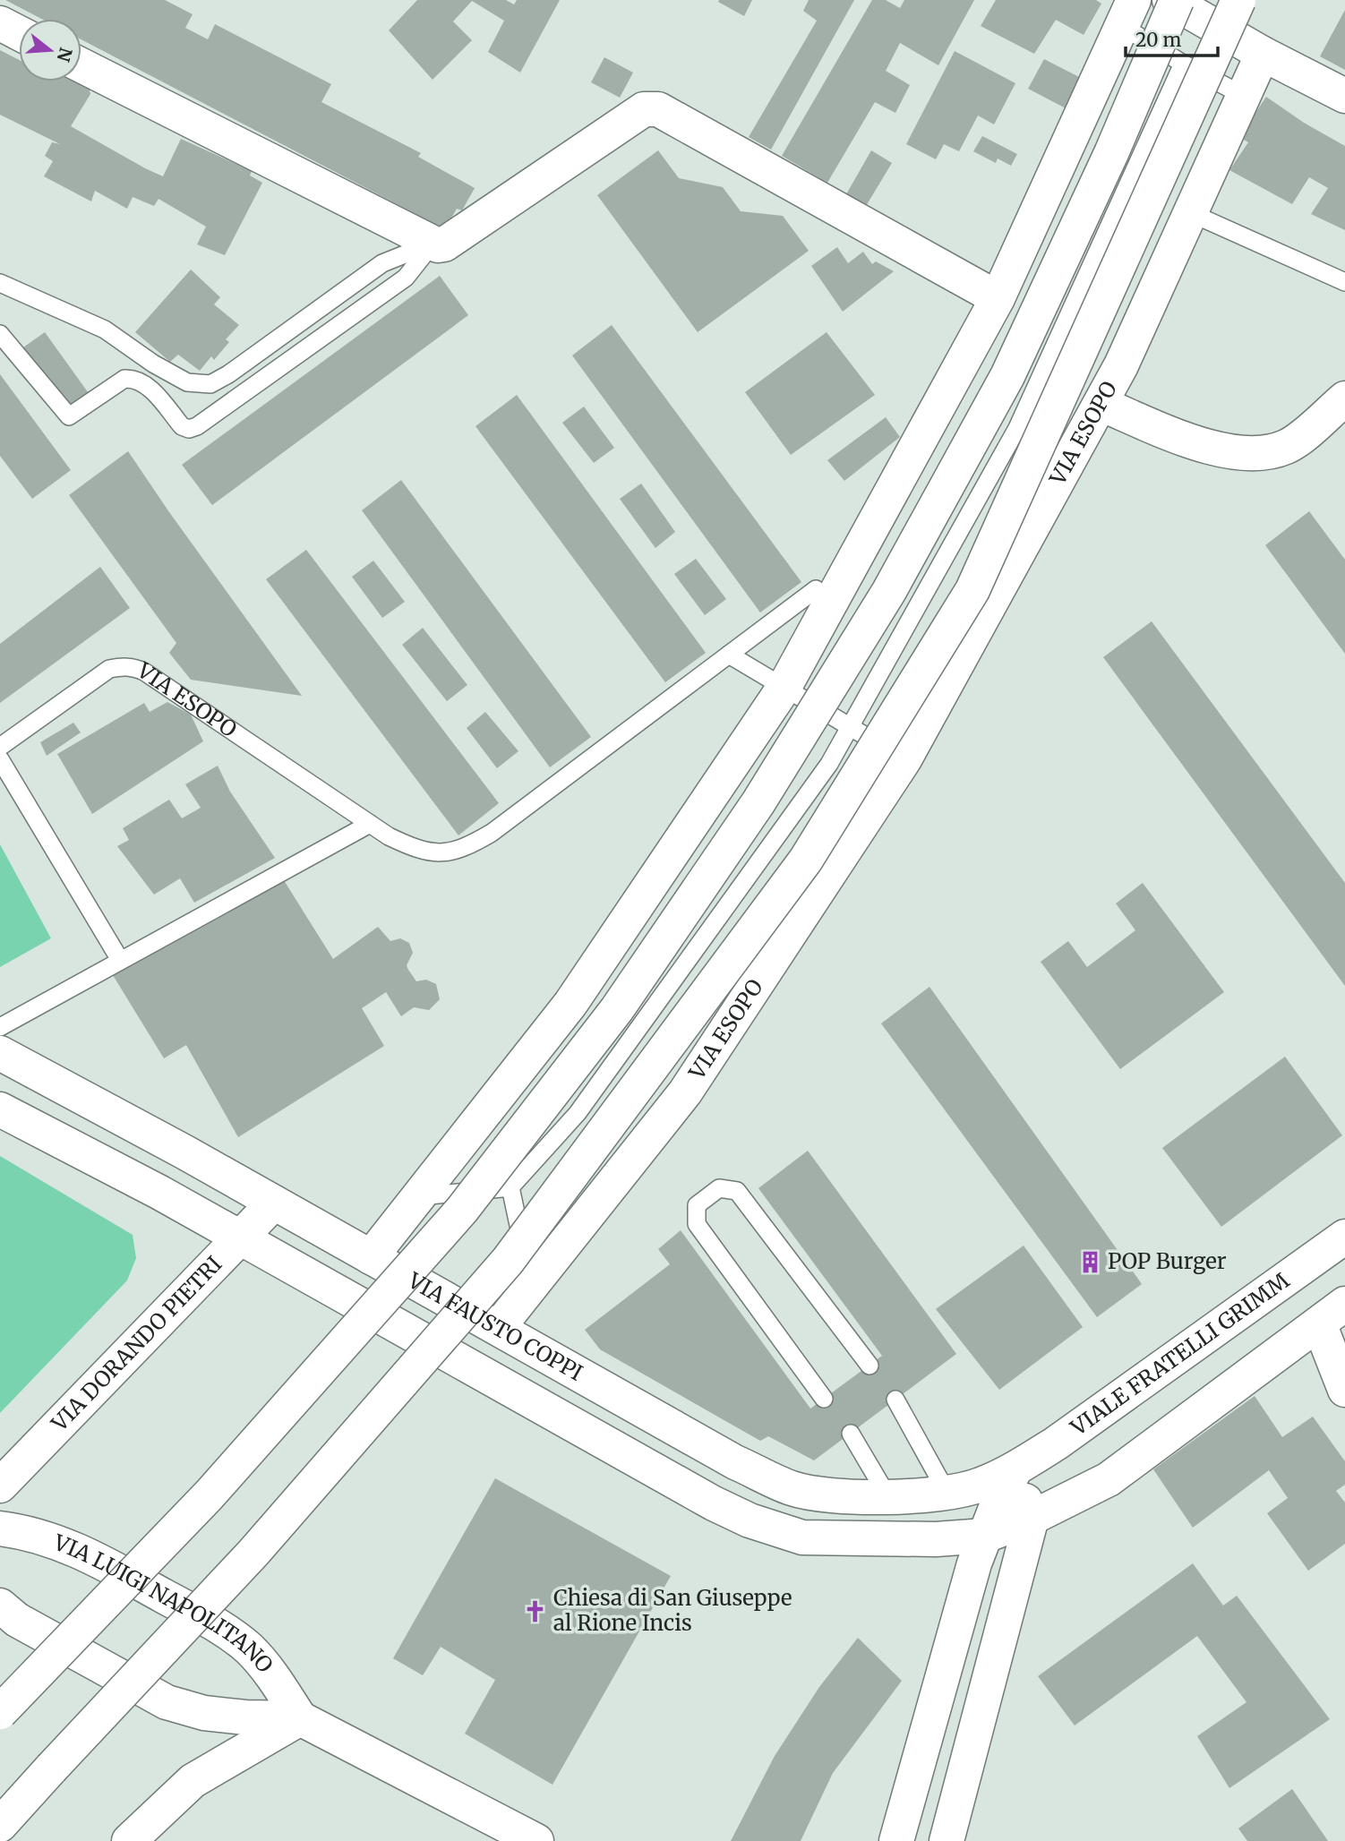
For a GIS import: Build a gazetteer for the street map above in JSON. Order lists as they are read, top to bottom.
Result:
{
  "streets": {
    "main road": [
      "VIA ESOPO",
      "VIA FAUSTO COPPI",
      "VIA DORANDO PIETRI",
      "VIALE FRATELLI GRIMM",
      "VIA LUIGI NAPOLITANO"
    ]
  },
  "crossings": [
    ["VIA ESOPO", "VIA FAUSTO COPPI"],
    ["VIA FAUSTO COPPI", "VIA DORANDO PIETRI"],
    ["VIA FAUSTO COPPI", "VIALE FRATELLI GRIMM"]
  ],
  "places": {
    "building": ["POP Burger"],
    "church": ["Chiesa di San Giuseppe al Rione Incis"]
  },
  "scale_bar": "20 m",
  "north": "right"
}
